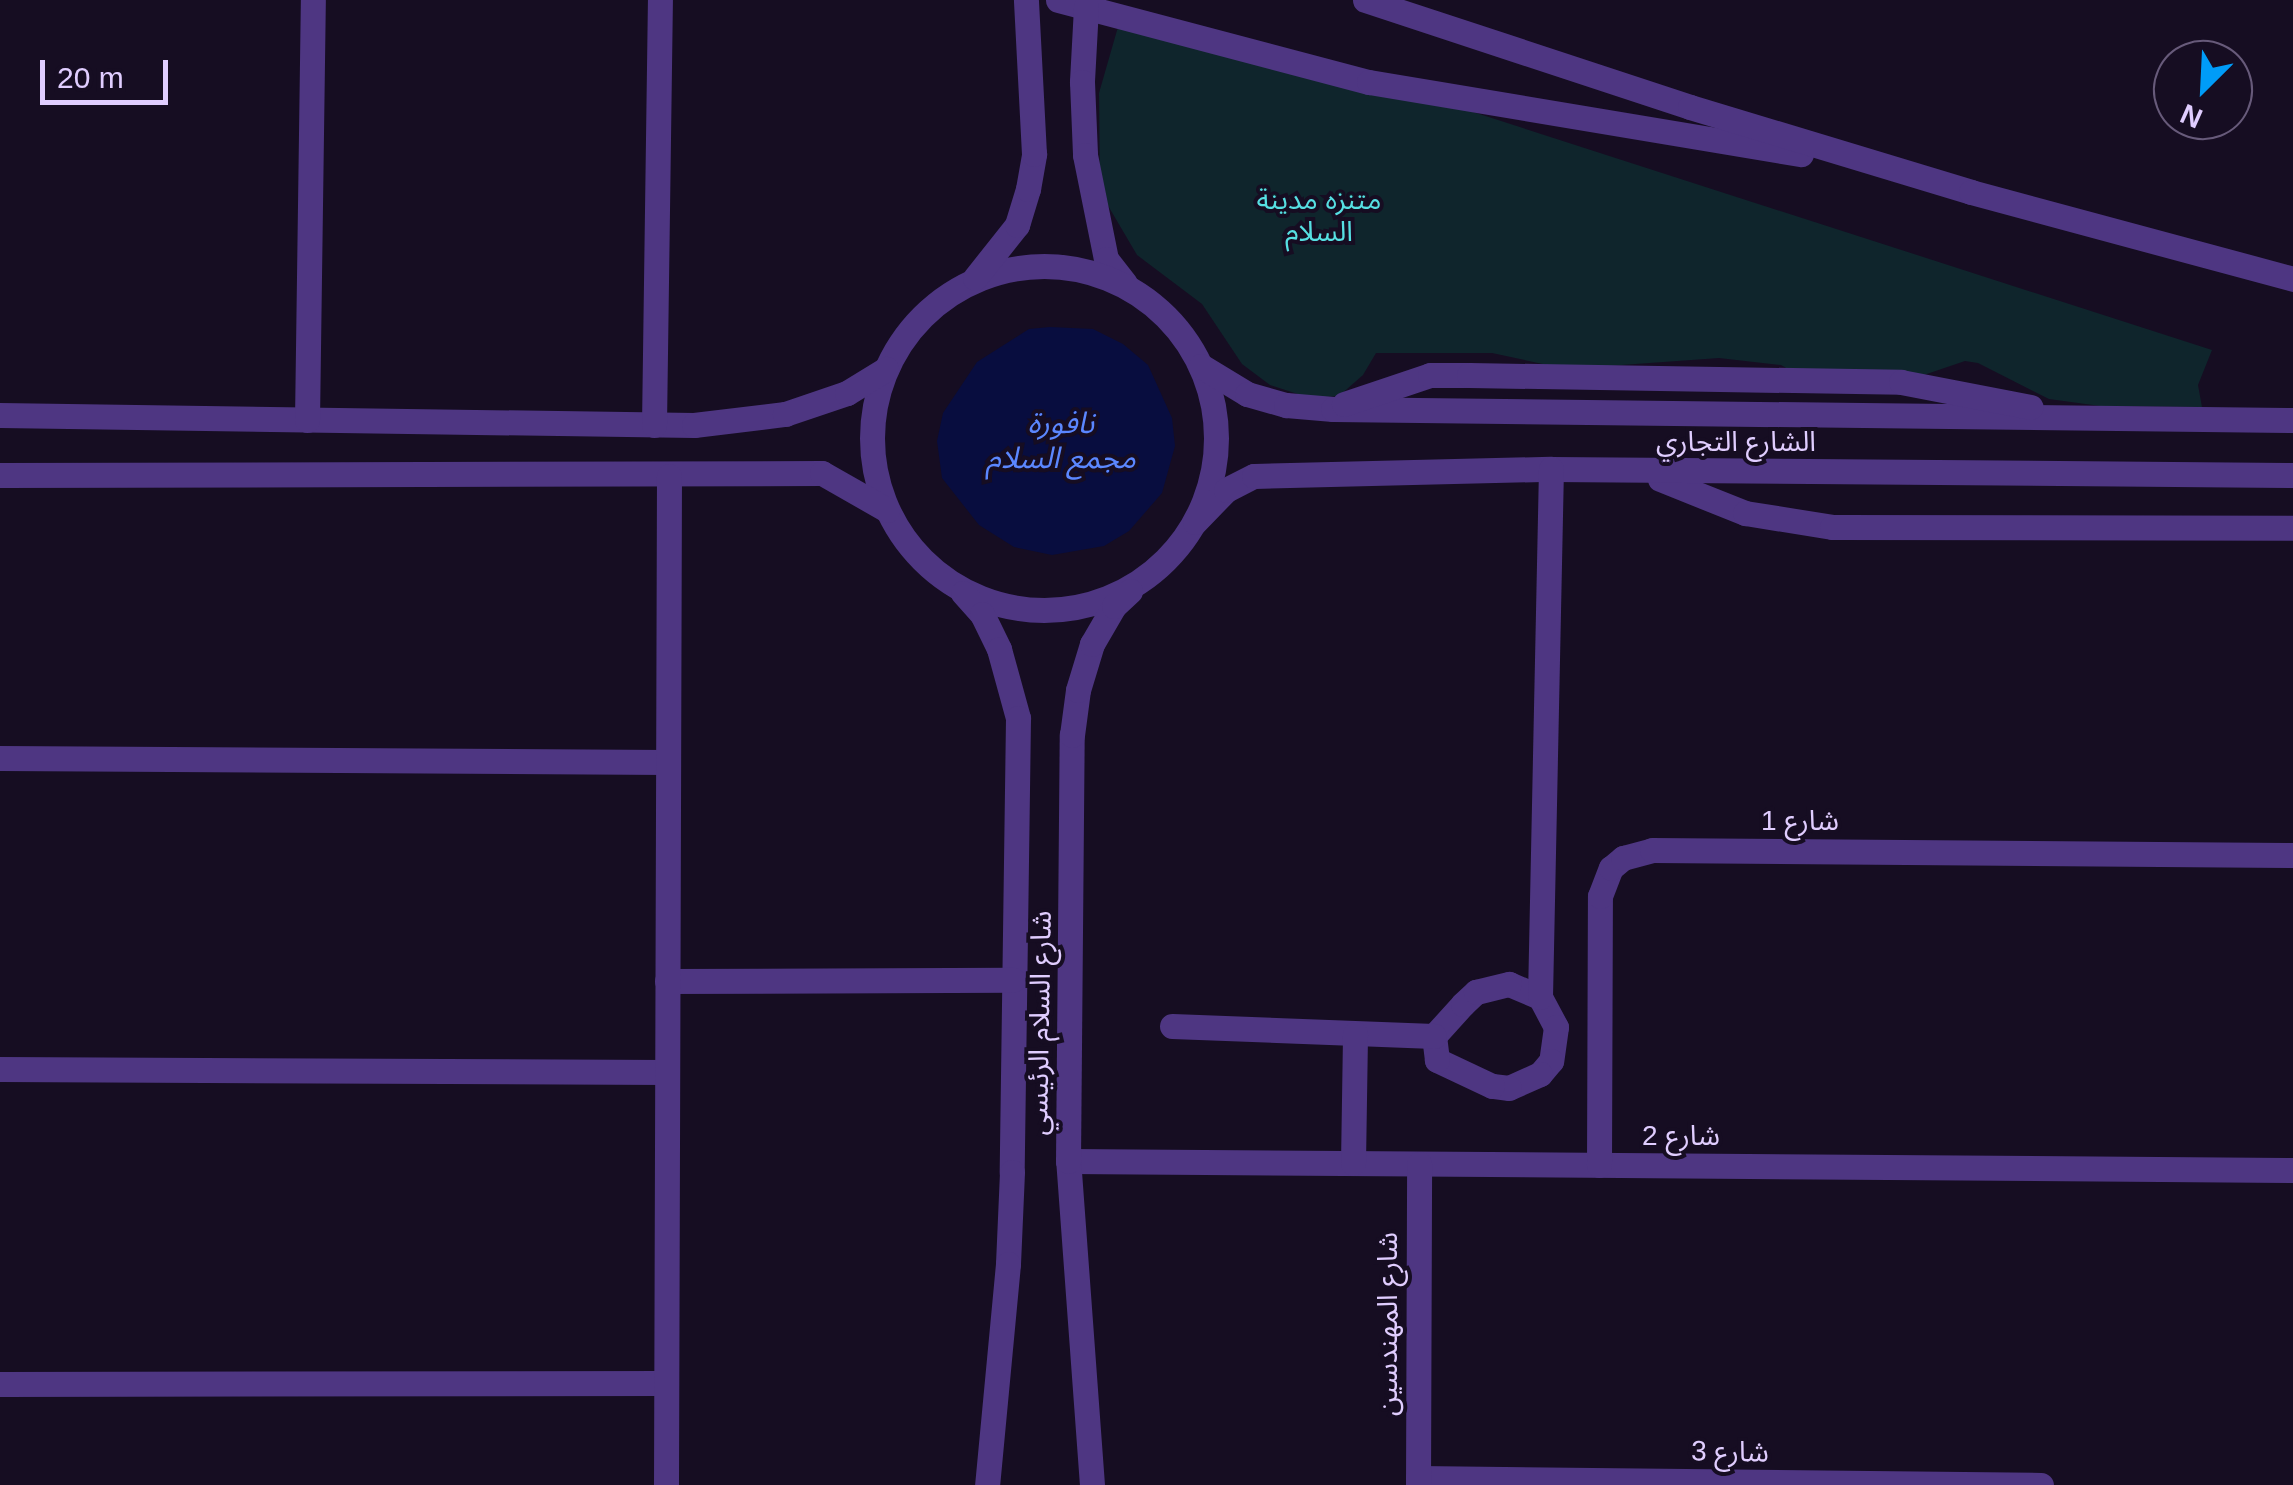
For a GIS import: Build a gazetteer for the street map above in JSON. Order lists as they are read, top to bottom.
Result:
{
  "streets": {
    "street": [
      "الشارع التجاري",
      "شارع 1",
      "شارع السلام الرئيسي",
      "شارع 2",
      "شارع المهندسين",
      "شارع 3"
    ]
  },
  "crossings": [
    ["الشارع التجاري", "شارع السلام الرئيسي"],
    ["شارع 1", "شارع 2"],
    ["شارع السلام الرئيسي", "شارع 2"],
    ["شارع 2", "شارع المهندسين"],
    ["شارع المهندسين", "شارع 3"]
  ],
  "water": ["نافورة مجمع السلام"],
  "parks": ["متنزه مدينة السلام"],
  "scale_bar": "20 m",
  "north": "bottom left"
}
